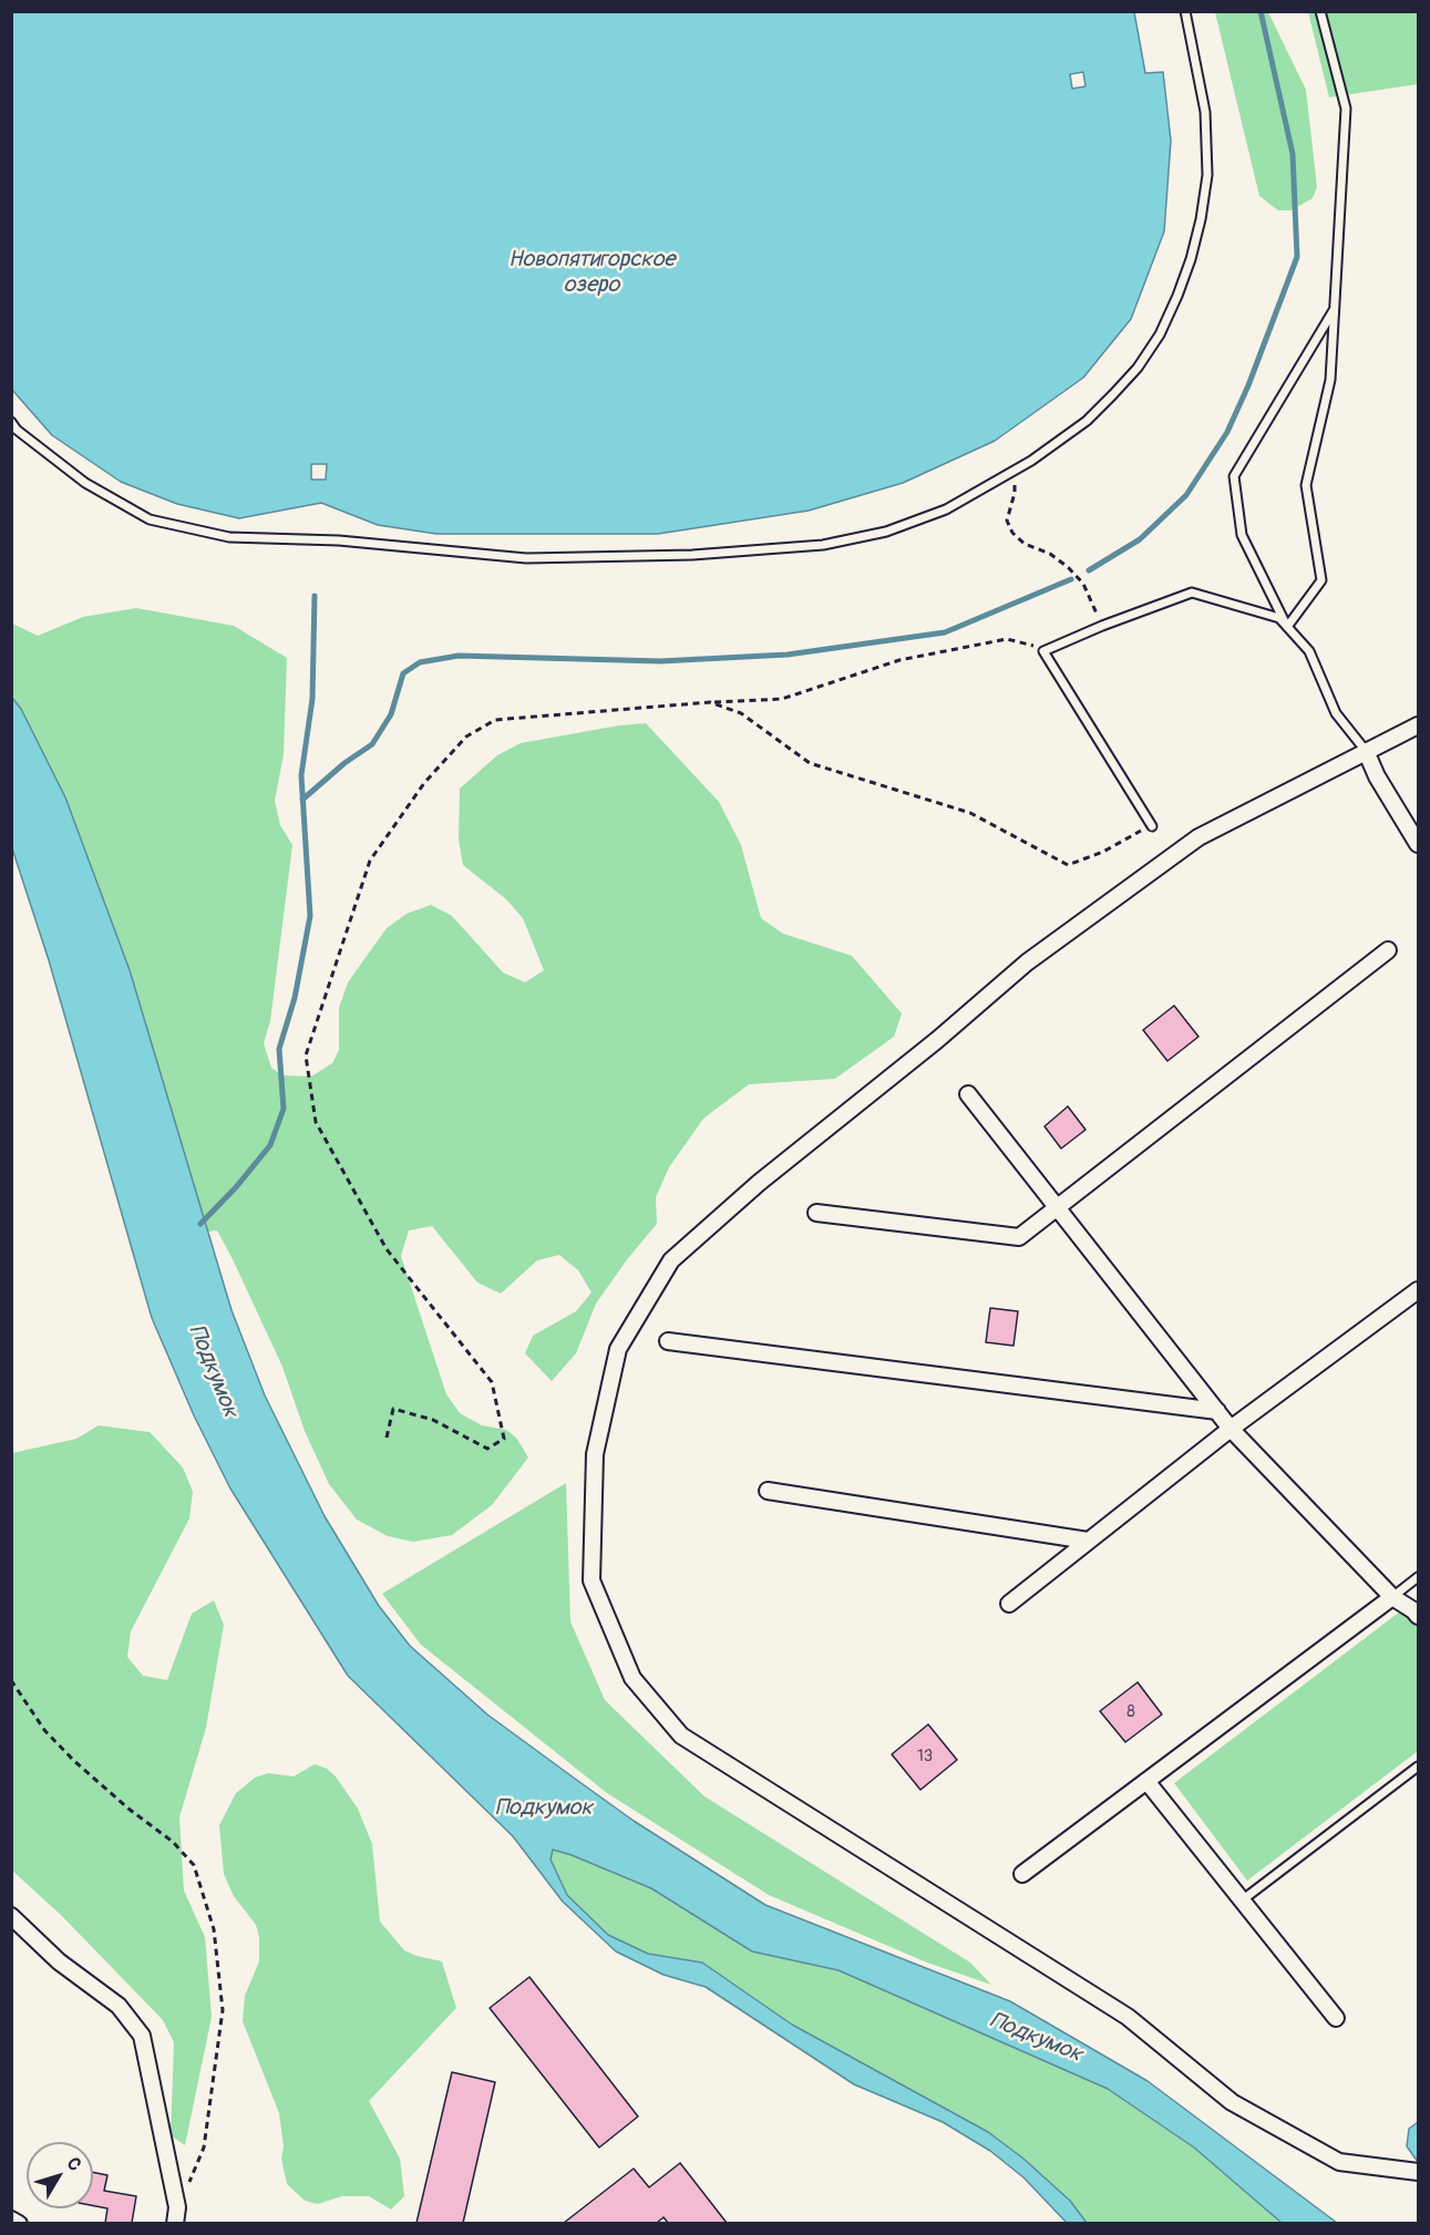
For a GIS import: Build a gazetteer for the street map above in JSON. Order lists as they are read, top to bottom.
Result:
{
  "water": ["Новопятигорское озеро", "Подкумок"],
  "house_numbers": ["8", "13"],
  "north": "top right"
}
